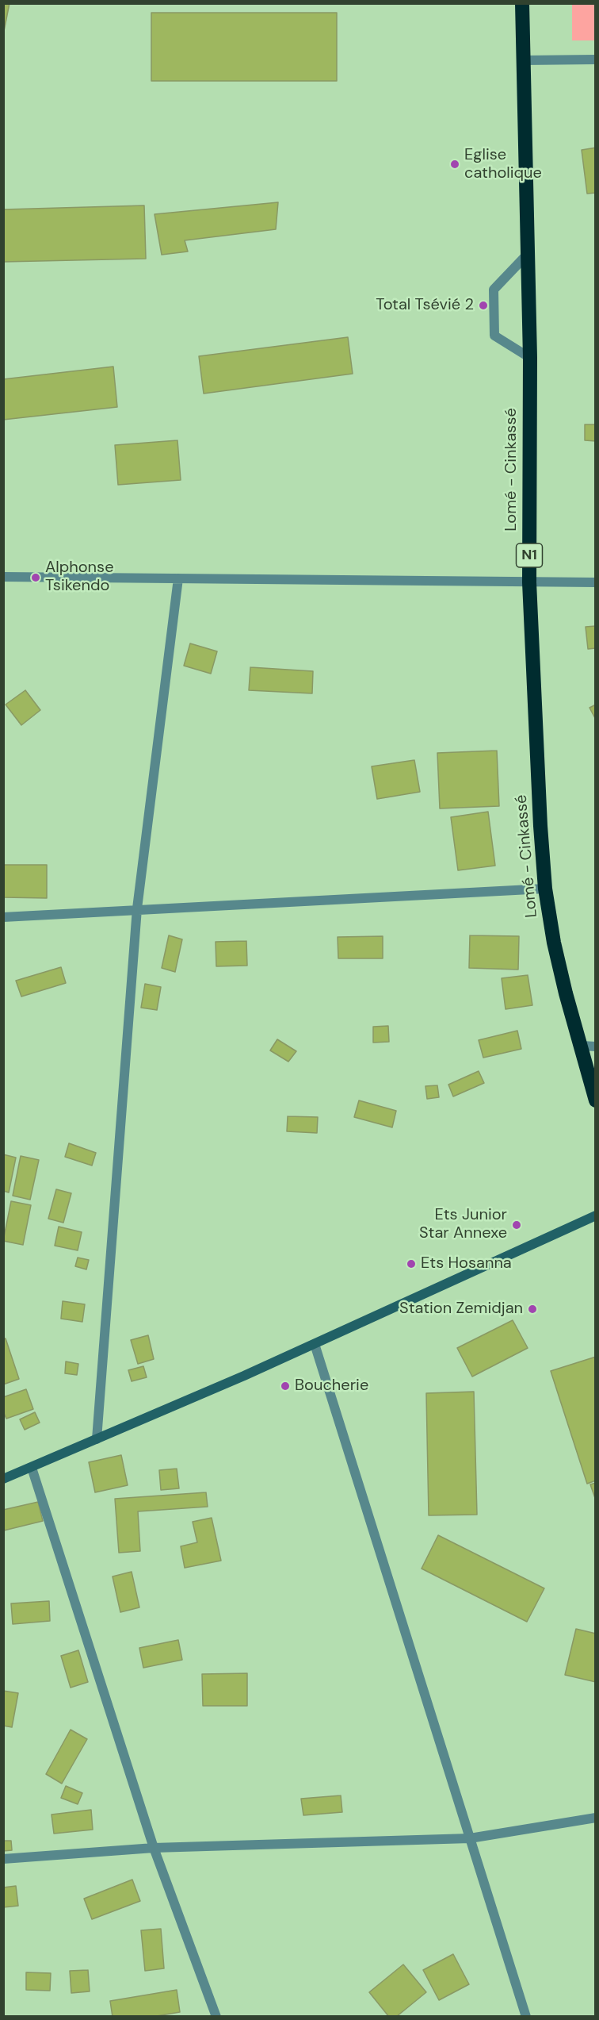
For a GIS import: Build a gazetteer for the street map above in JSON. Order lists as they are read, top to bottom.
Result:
{
  "streets": {
    "highway": ["Lomé - Cinkassé", "N1"]
  },
  "places": [
    "Eglise catholique",
    "Total Tsévié 2",
    "Alphonse Tsikendo",
    "Ets Junior Star Annexe",
    "Ets Hosanna",
    "Station Zemidjan",
    "Boucherie"
  ]
}
